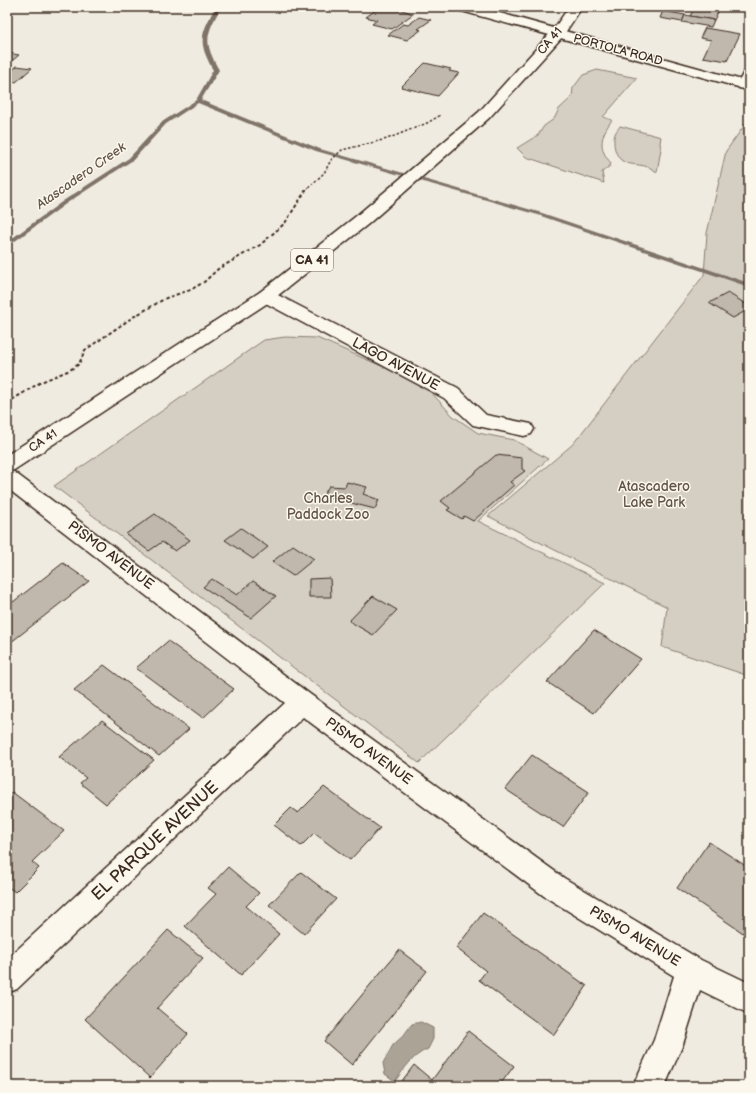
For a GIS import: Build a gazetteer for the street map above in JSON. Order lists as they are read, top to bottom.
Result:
{
  "streets": {
    "street": [
      "CA 41",
      "PORTOLA ROAD",
      "LAGO AVENUE",
      "PISMO AVENUE",
      "EL PARQUE AVENUE"
    ]
  },
  "crossings": [
    ["CA 41", "PORTOLA ROAD"],
    ["CA 41", "LAGO AVENUE"],
    ["PISMO AVENUE", "EL PARQUE AVENUE"]
  ],
  "water": ["Atascadero Creek"],
  "parks": ["Atascadero Lake Park", "Charles Paddock Zoo"]
}
